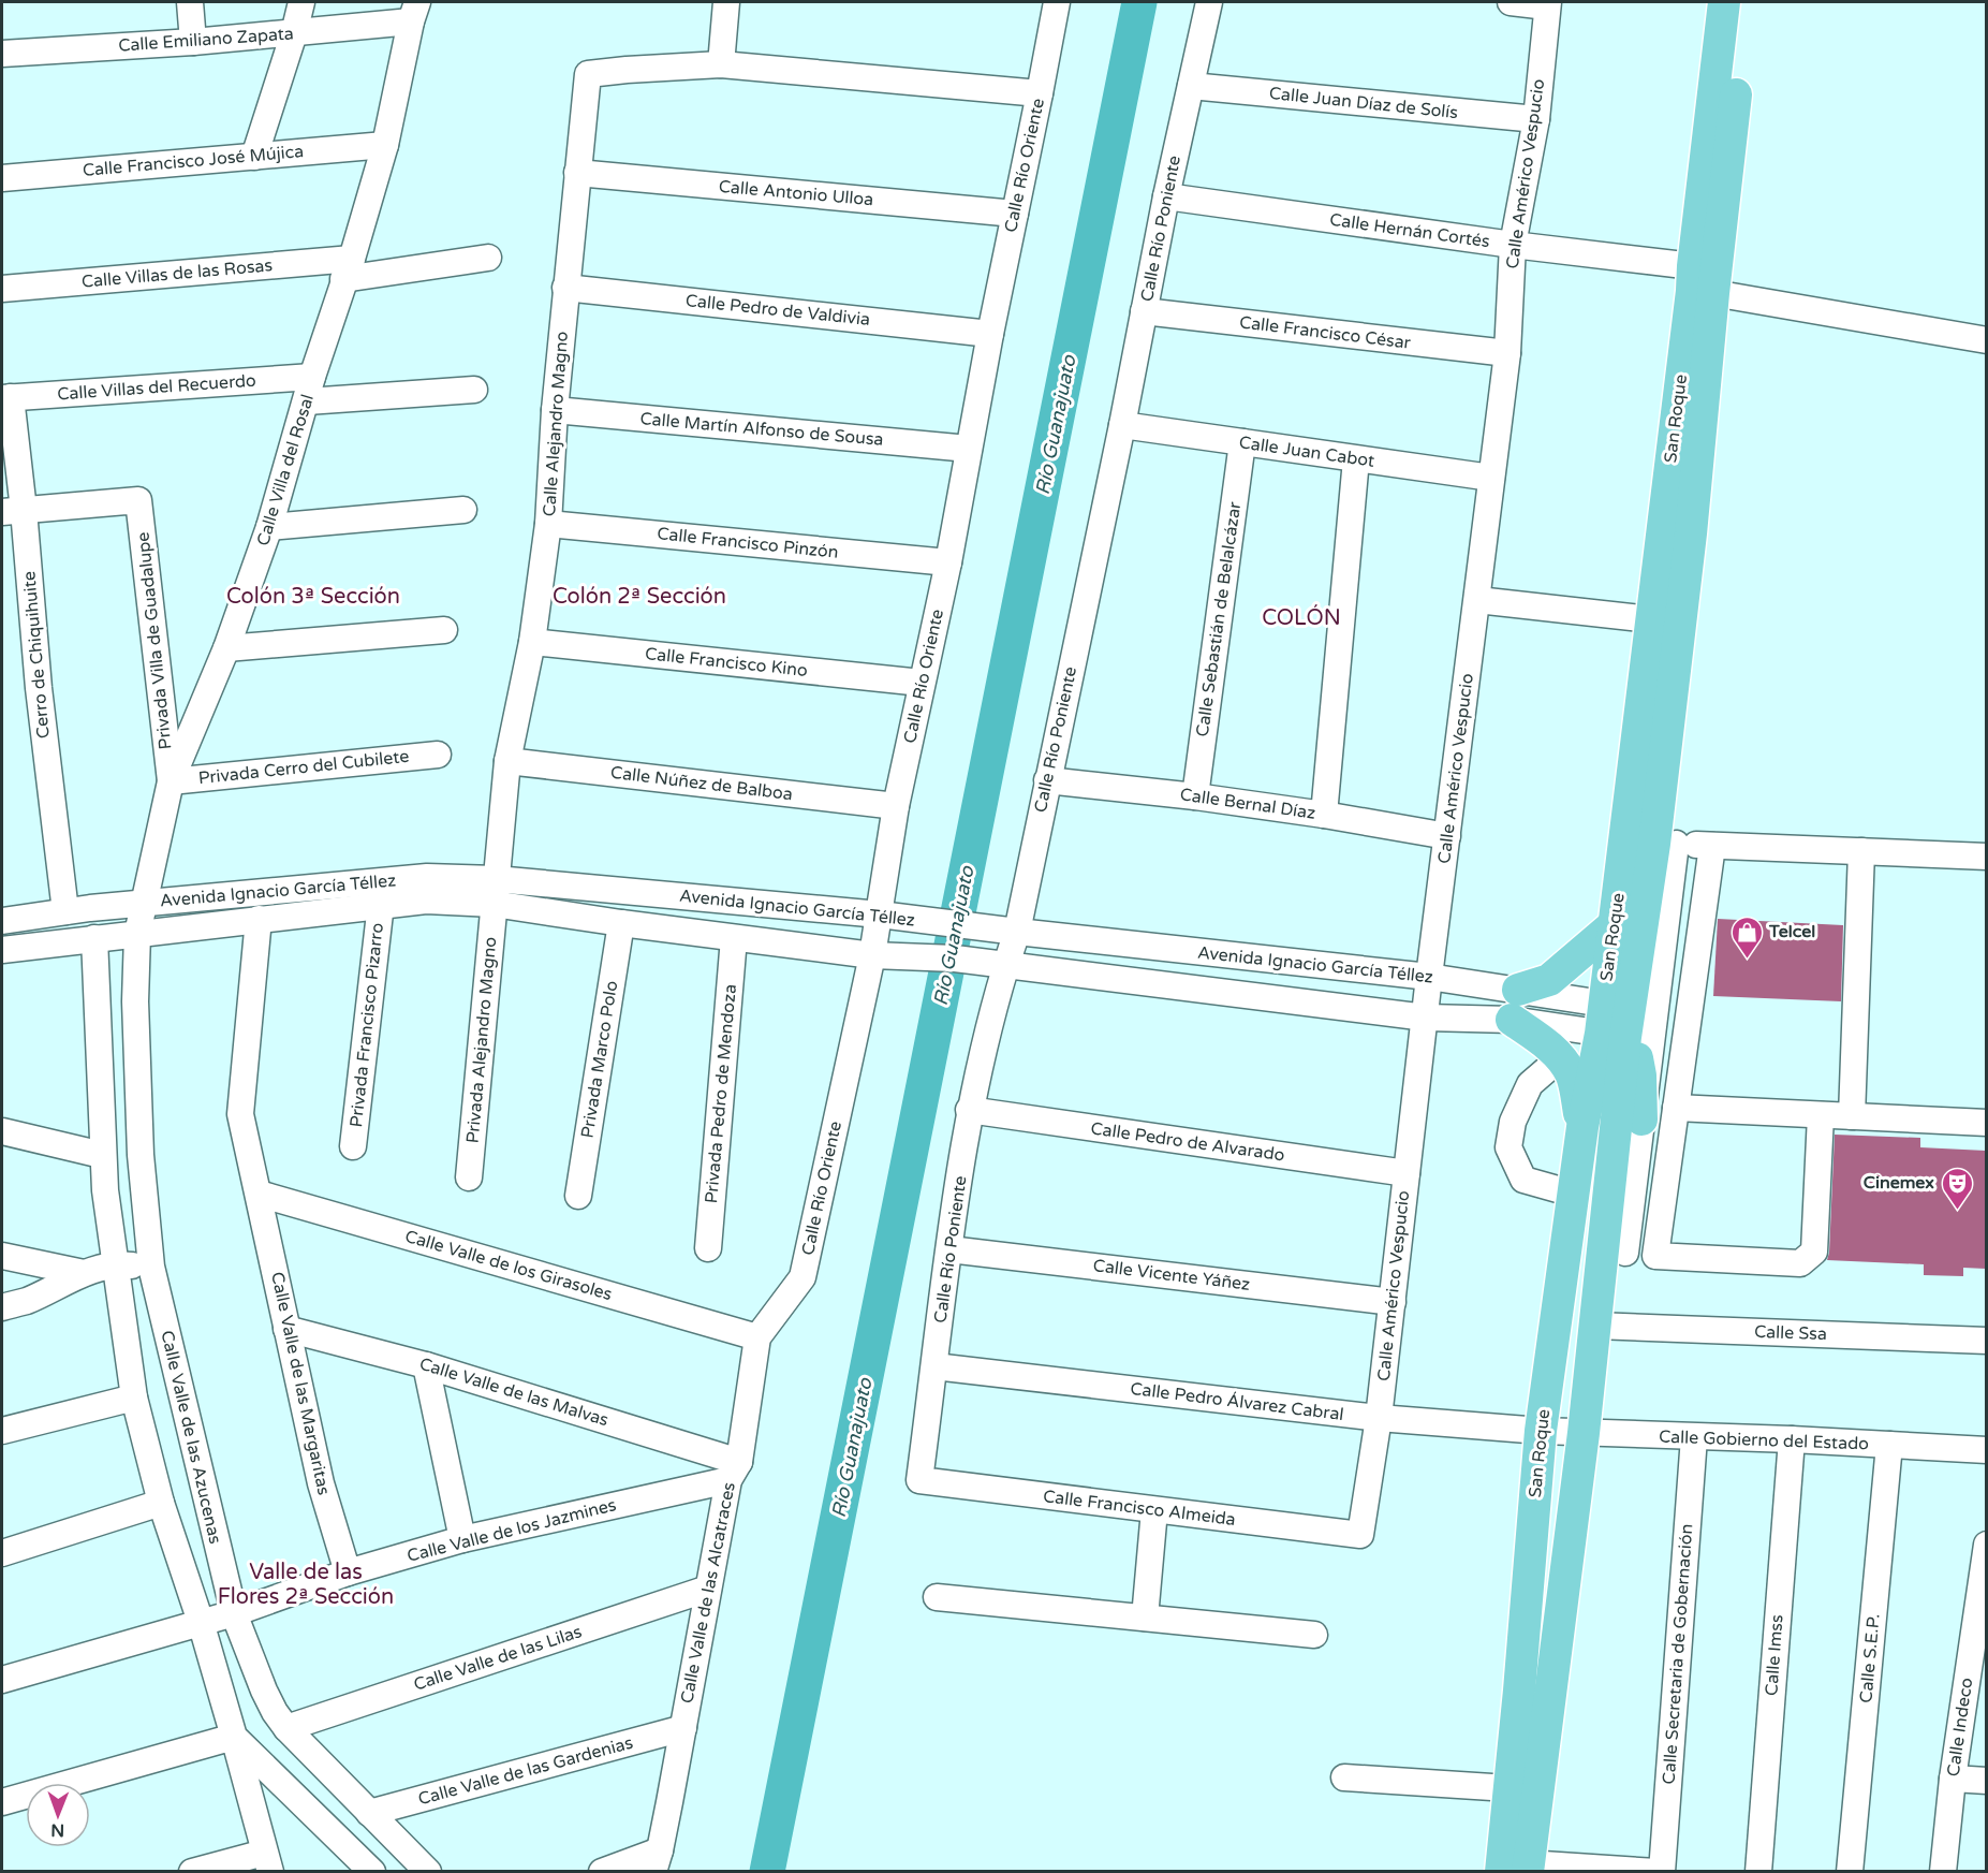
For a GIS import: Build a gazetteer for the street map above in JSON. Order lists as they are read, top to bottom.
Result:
{
  "streets": {
    "main road": ["San Roque"],
    "street": [
      "Calle Emiliano Zapata",
      "Calle Juan Díaz de Solís",
      "Calle Francisco José Mújica",
      "Calle Río Oriente",
      "Calle Américo Vespucio",
      "Calle Antonio Ulloa",
      "Calle Río Poniente",
      "Calle Hernán Cortés",
      "Calle Villas de las Rosas",
      "Calle Pedro de Valdivia",
      "Calle Francisco César",
      "Calle Villas del Recuerdo",
      "Calle Alejandro Magno",
      "Calle Martín Alfonso de Sousa",
      "Calle Juan Cabot",
      "Calle Villa del Rosal",
      "Calle Francisco Pinzón",
      "Calle Sebastián de Belalcázar",
      "Privada Villa de Guadalupe",
      "Cerro de Chiquihuite",
      "Calle Francisco Kino",
      "Privada Cerro del Cubilete",
      "Calle Núñez de Balboa",
      "Calle Bernal Díaz",
      "Avenida Ignacio García Téllez",
      "Privada Francisco Pizarro",
      "Privada Alejandro Magno",
      "Privada Marco Polo",
      "Privada Pedro de Mendoza",
      "Calle Pedro de Alvarado",
      "Calle Valle de los Girasoles",
      "Calle Vicente Yáñez",
      "Calle Ssa",
      "Calle Valle de las Margaritas",
      "Calle Valle de las Malvas",
      "Calle Pedro Álvarez Cabral",
      "Calle Valle de las Azucenas",
      "Calle Gobierno del Estado",
      "Calle Francisco Almeida",
      "Calle Valle de los Jazmines",
      "Calle Valle de las Alcatraces",
      "Calle Secretaria de Gobernación",
      "Calle Imss",
      "Calle Valle de las Lilas",
      "Calle S.E.P.",
      "Calle Indeco",
      "Calle Valle de las Gardenias"
    ]
  },
  "crossings": [
    ["Calle Emiliano Zapata", "Calle Villa del Rosal"],
    ["Calle Juan Díaz de Solís", "Calle Américo Vespucio"],
    ["Calle Juan Díaz de Solís", "Calle Río Poniente"],
    ["Calle Francisco José Mújica", "Calle Villa del Rosal"],
    ["Calle Río Oriente", "Calle Antonio Ulloa"],
    ["Calle Río Oriente", "Calle Pedro de Valdivia"],
    ["Calle Río Oriente", "Calle Alejandro Magno"],
    ["Calle Río Oriente", "Calle Martín Alfonso de Sousa"],
    ["Calle Río Oriente", "Calle Francisco Pinzón"],
    ["Calle Río Oriente", "Calle Francisco Kino"],
    ["Calle Río Oriente", "Calle Núñez de Balboa"],
    ["Calle Río Oriente", "Avenida Ignacio García Téllez"],
    ["Calle Río Oriente", "Calle Valle de los Girasoles"],
    ["Calle Río Oriente", "Calle Valle de las Alcatraces"],
    ["Calle Américo Vespucio", "Calle Hernán Cortés"],
    ["Calle Américo Vespucio", "Calle Francisco César"],
    ["Calle Américo Vespucio", "Calle Juan Cabot"],
    ["Calle Américo Vespucio", "Calle Bernal Díaz"],
    ["Calle Américo Vespucio", "Avenida Ignacio García Téllez"],
    ["Calle Américo Vespucio", "Calle Pedro de Alvarado"],
    ["Calle Américo Vespucio", "Calle Vicente Yáñez"],
    ["Calle Américo Vespucio", "Calle Pedro Álvarez Cabral"],
    ["Calle Américo Vespucio", "Calle Francisco Almeida"],
    ["Calle Antonio Ulloa", "Calle Alejandro Magno"],
    ["Calle Río Poniente", "Calle Hernán Cortés"],
    ["Calle Río Poniente", "Calle Francisco César"],
    ["Calle Río Poniente", "Calle Juan Cabot"],
    ["Calle Río Poniente", "Calle Bernal Díaz"],
    ["Calle Río Poniente", "Avenida Ignacio García Téllez"],
    ["Calle Río Poniente", "Calle Pedro de Alvarado"],
    ["Calle Río Poniente", "Calle Vicente Yáñez"],
    ["Calle Río Poniente", "Calle Pedro Álvarez Cabral"],
    ["Calle Río Poniente", "Calle Francisco Almeida"],
    ["Calle Hernán Cortés", "San Roque"],
    ["Calle Villas de las Rosas", "Calle Villa del Rosal"],
    ["Calle Pedro de Valdivia", "Calle Alejandro Magno"],
    ["Calle Villas del Recuerdo", "Calle Villa del Rosal"],
    ["Calle Villas del Recuerdo", "Cerro de Chiquihuite"],
    ["San Roque", "Avenida Ignacio García Téllez"],
    ["San Roque", "Calle Ssa"],
    ["San Roque", "Calle Pedro Álvarez Cabral"],
    ["San Roque", "Calle Gobierno del Estado"],
    ["Calle Alejandro Magno", "Calle Martín Alfonso de Sousa"],
    ["Calle Alejandro Magno", "Calle Francisco Pinzón"],
    ["Calle Alejandro Magno", "Calle Francisco Kino"],
    ["Calle Alejandro Magno", "Calle Núñez de Balboa"],
    ["Calle Alejandro Magno", "Avenida Ignacio García Téllez"],
    ["Calle Alejandro Magno", "Privada Alejandro Magno"],
    ["Calle Juan Cabot", "Calle Sebastián de Belalcázar"],
    ["Calle Villa del Rosal", "Privada Villa de Guadalupe"],
    ["Calle Villa del Rosal", "Privada Cerro del Cubilete"],
    ["Calle Villa del Rosal", "Avenida Ignacio García Téllez"],
    ["Calle Villa del Rosal", "Calle Valle de las Azucenas"],
    ["Calle Sebastián de Belalcázar", "Calle Bernal Díaz"],
    ["Privada Villa de Guadalupe", "Cerro de Chiquihuite"],
    ["Privada Villa de Guadalupe", "Privada Cerro del Cubilete"],
    ["Cerro de Chiquihuite", "Avenida Ignacio García Téllez"],
    ["Avenida Ignacio García Téllez", "Privada Francisco Pizarro"],
    ["Avenida Ignacio García Téllez", "Privada Alejandro Magno"],
    ["Avenida Ignacio García Téllez", "Privada Marco Polo"],
    ["Avenida Ignacio García Téllez", "Privada Pedro de Mendoza"],
    ["Avenida Ignacio García Téllez", "Calle Valle de las Margaritas"],
    ["Avenida Ignacio García Téllez", "Calle Valle de las Azucenas"],
    ["Calle Valle de los Girasoles", "Calle Valle de las Margaritas"],
    ["Calle Valle de los Girasoles", "Calle Valle de las Alcatraces"],
    ["Calle Valle de las Margaritas", "Calle Valle de las Malvas"],
    ["Calle Valle de las Margaritas", "Calle Valle de los Jazmines"],
    ["Calle Valle de las Malvas", "Calle Valle de los Jazmines"],
    ["Calle Valle de las Malvas", "Calle Valle de las Alcatraces"],
    ["Calle Pedro Álvarez Cabral", "Calle Gobierno del Estado"],
    ["Calle Valle de las Azucenas", "Calle Valle de los Jazmines"],
    ["Calle Valle de las Azucenas", "Calle Valle de las Lilas"],
    ["Calle Valle de las Azucenas", "Calle Valle de las Gardenias"],
    ["Calle Gobierno del Estado", "Calle Secretaria de Gobernación"],
    ["Calle Gobierno del Estado", "Calle Imss"],
    ["Calle Gobierno del Estado", "Calle S.E.P."],
    ["Calle Valle de los Jazmines", "Calle Valle de las Alcatraces"],
    ["Calle Valle de las Alcatraces", "Calle Valle de las Lilas"],
    ["Calle Valle de las Alcatraces", "Calle Valle de las Gardenias"]
  ],
  "districts": [
    "Colón 3ª Sección",
    "Colón 2ª Sección",
    "COLÓN",
    "Valle de las Flores 2ª Sección"
  ],
  "water": ["Río Guanajuato"],
  "places": {
    "shop": ["Telcel"],
    "theatre": ["Cinemex"]
  },
  "north": "bottom"
}
